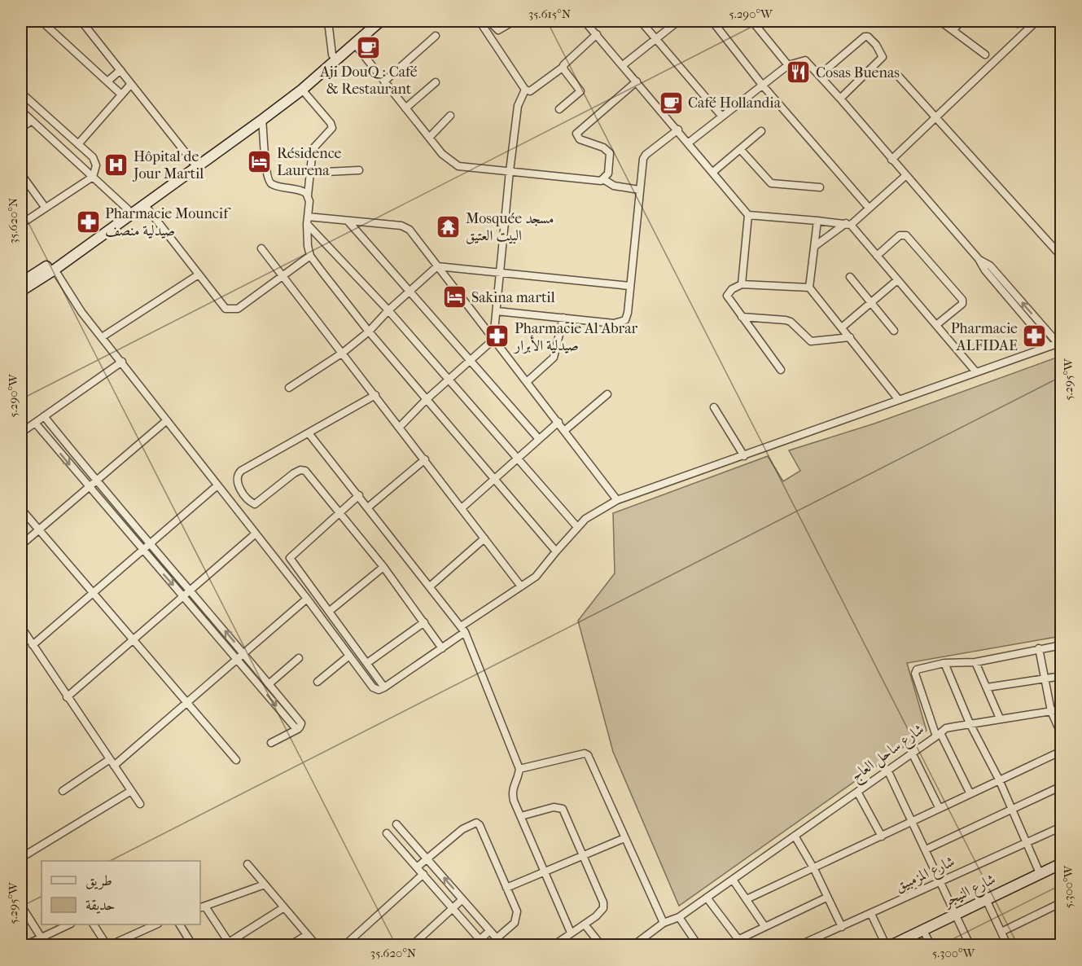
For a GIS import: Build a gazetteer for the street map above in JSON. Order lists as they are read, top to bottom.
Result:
{
  "streets": {
    "street": ["شارع ساحل العاج", "شارع المزمبيق", "شارع النيجر"]
  },
  "places": {
    "cafe": ["Aji DouQ : Café & Restaurant", "Café Hollandia"],
    "restaurant": ["Cosas Buenas"],
    "hotel": ["Résidence Laurena", "Sakina martil"],
    "hospital": ["Hôpital de Jour Martil"],
    "pharmacy": ["Pharmacie Mouncif صيدلية منصف", "Pharmacie Al Abrar صيدلية الأبرار", "Pharmacie ALFIDAE"],
    "temple": ["Mosquée مسجد البيت العتيق"]
  },
  "legend": ["طريق", "حديقة"],
  "coordinates": [
    "35.615°N",
    "5.290°W",
    "35.620°N",
    "5.295°W",
    "5.300°W"
  ]
}
